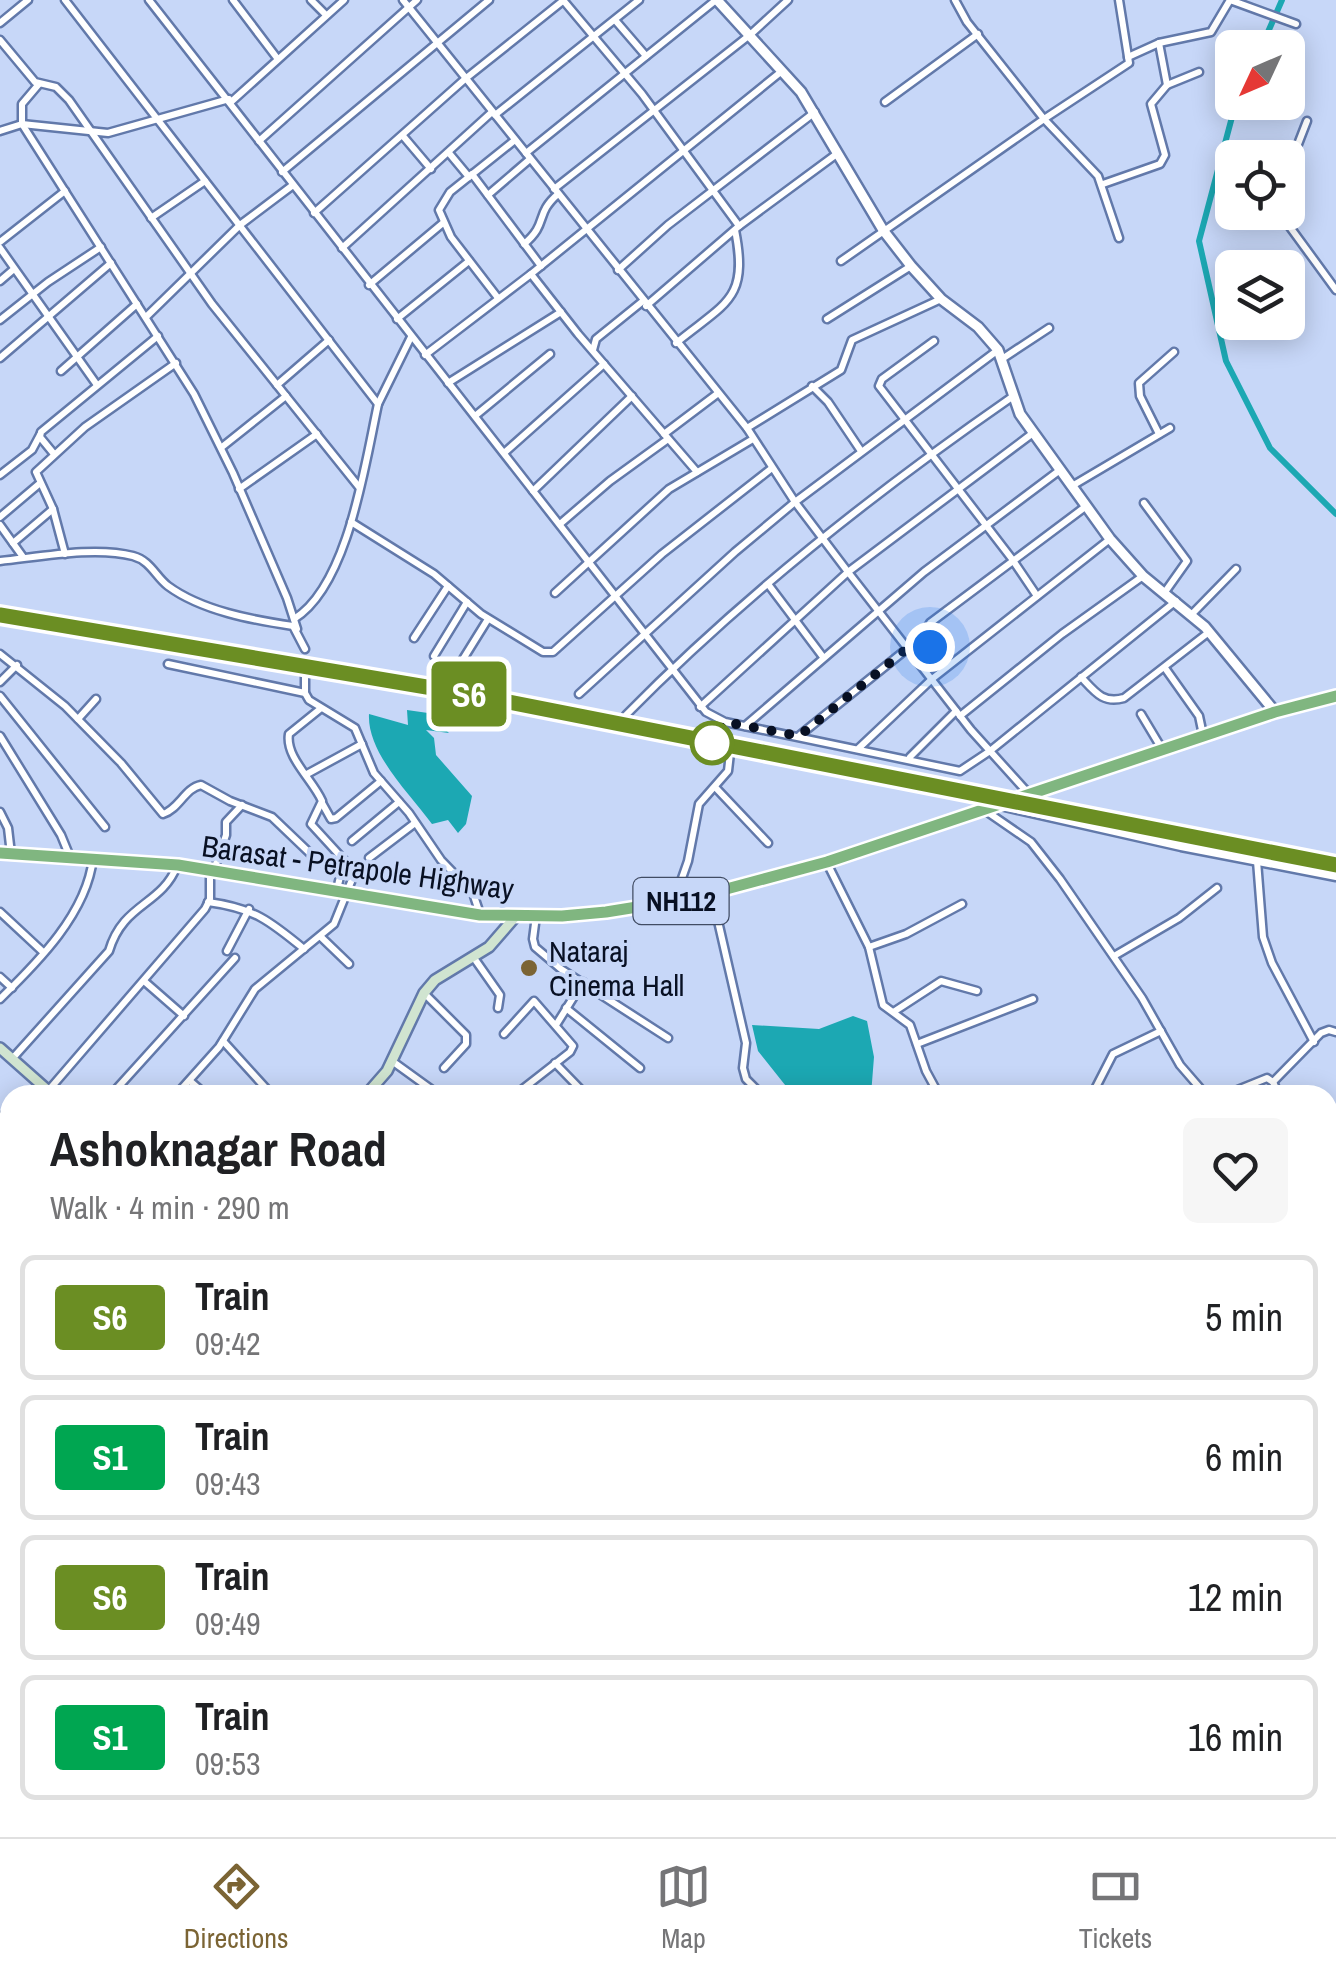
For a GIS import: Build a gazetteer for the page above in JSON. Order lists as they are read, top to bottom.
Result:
{
  "streets": {
    "highway": ["Barasat - Petrapole Highway", "NH112"]
  },
  "places": ["Nataraj Cinema Hall"],
  "north": "bottom left",
  "page": {
    "on_map": "S6",
    "heading": ["Ashoknagar Road", "Walk · 4 min · 290 m"],
    "list": [
      {
        "mark": "S6",
        "name": "Train",
        "note": "09:42",
        "value": "5 min"
      },
      {
        "mark": "S1",
        "name": "Train",
        "note": "09:43",
        "value": "6 min"
      },
      {
        "mark": "S6",
        "name": "Train",
        "note": "09:49",
        "value": "12 min"
      },
      {
        "mark": "S1",
        "name": "Train",
        "note": "09:53",
        "value": "16 min"
      }
    ],
    "tabs": ["Directions", "Map", "Tickets"]
  }
}
